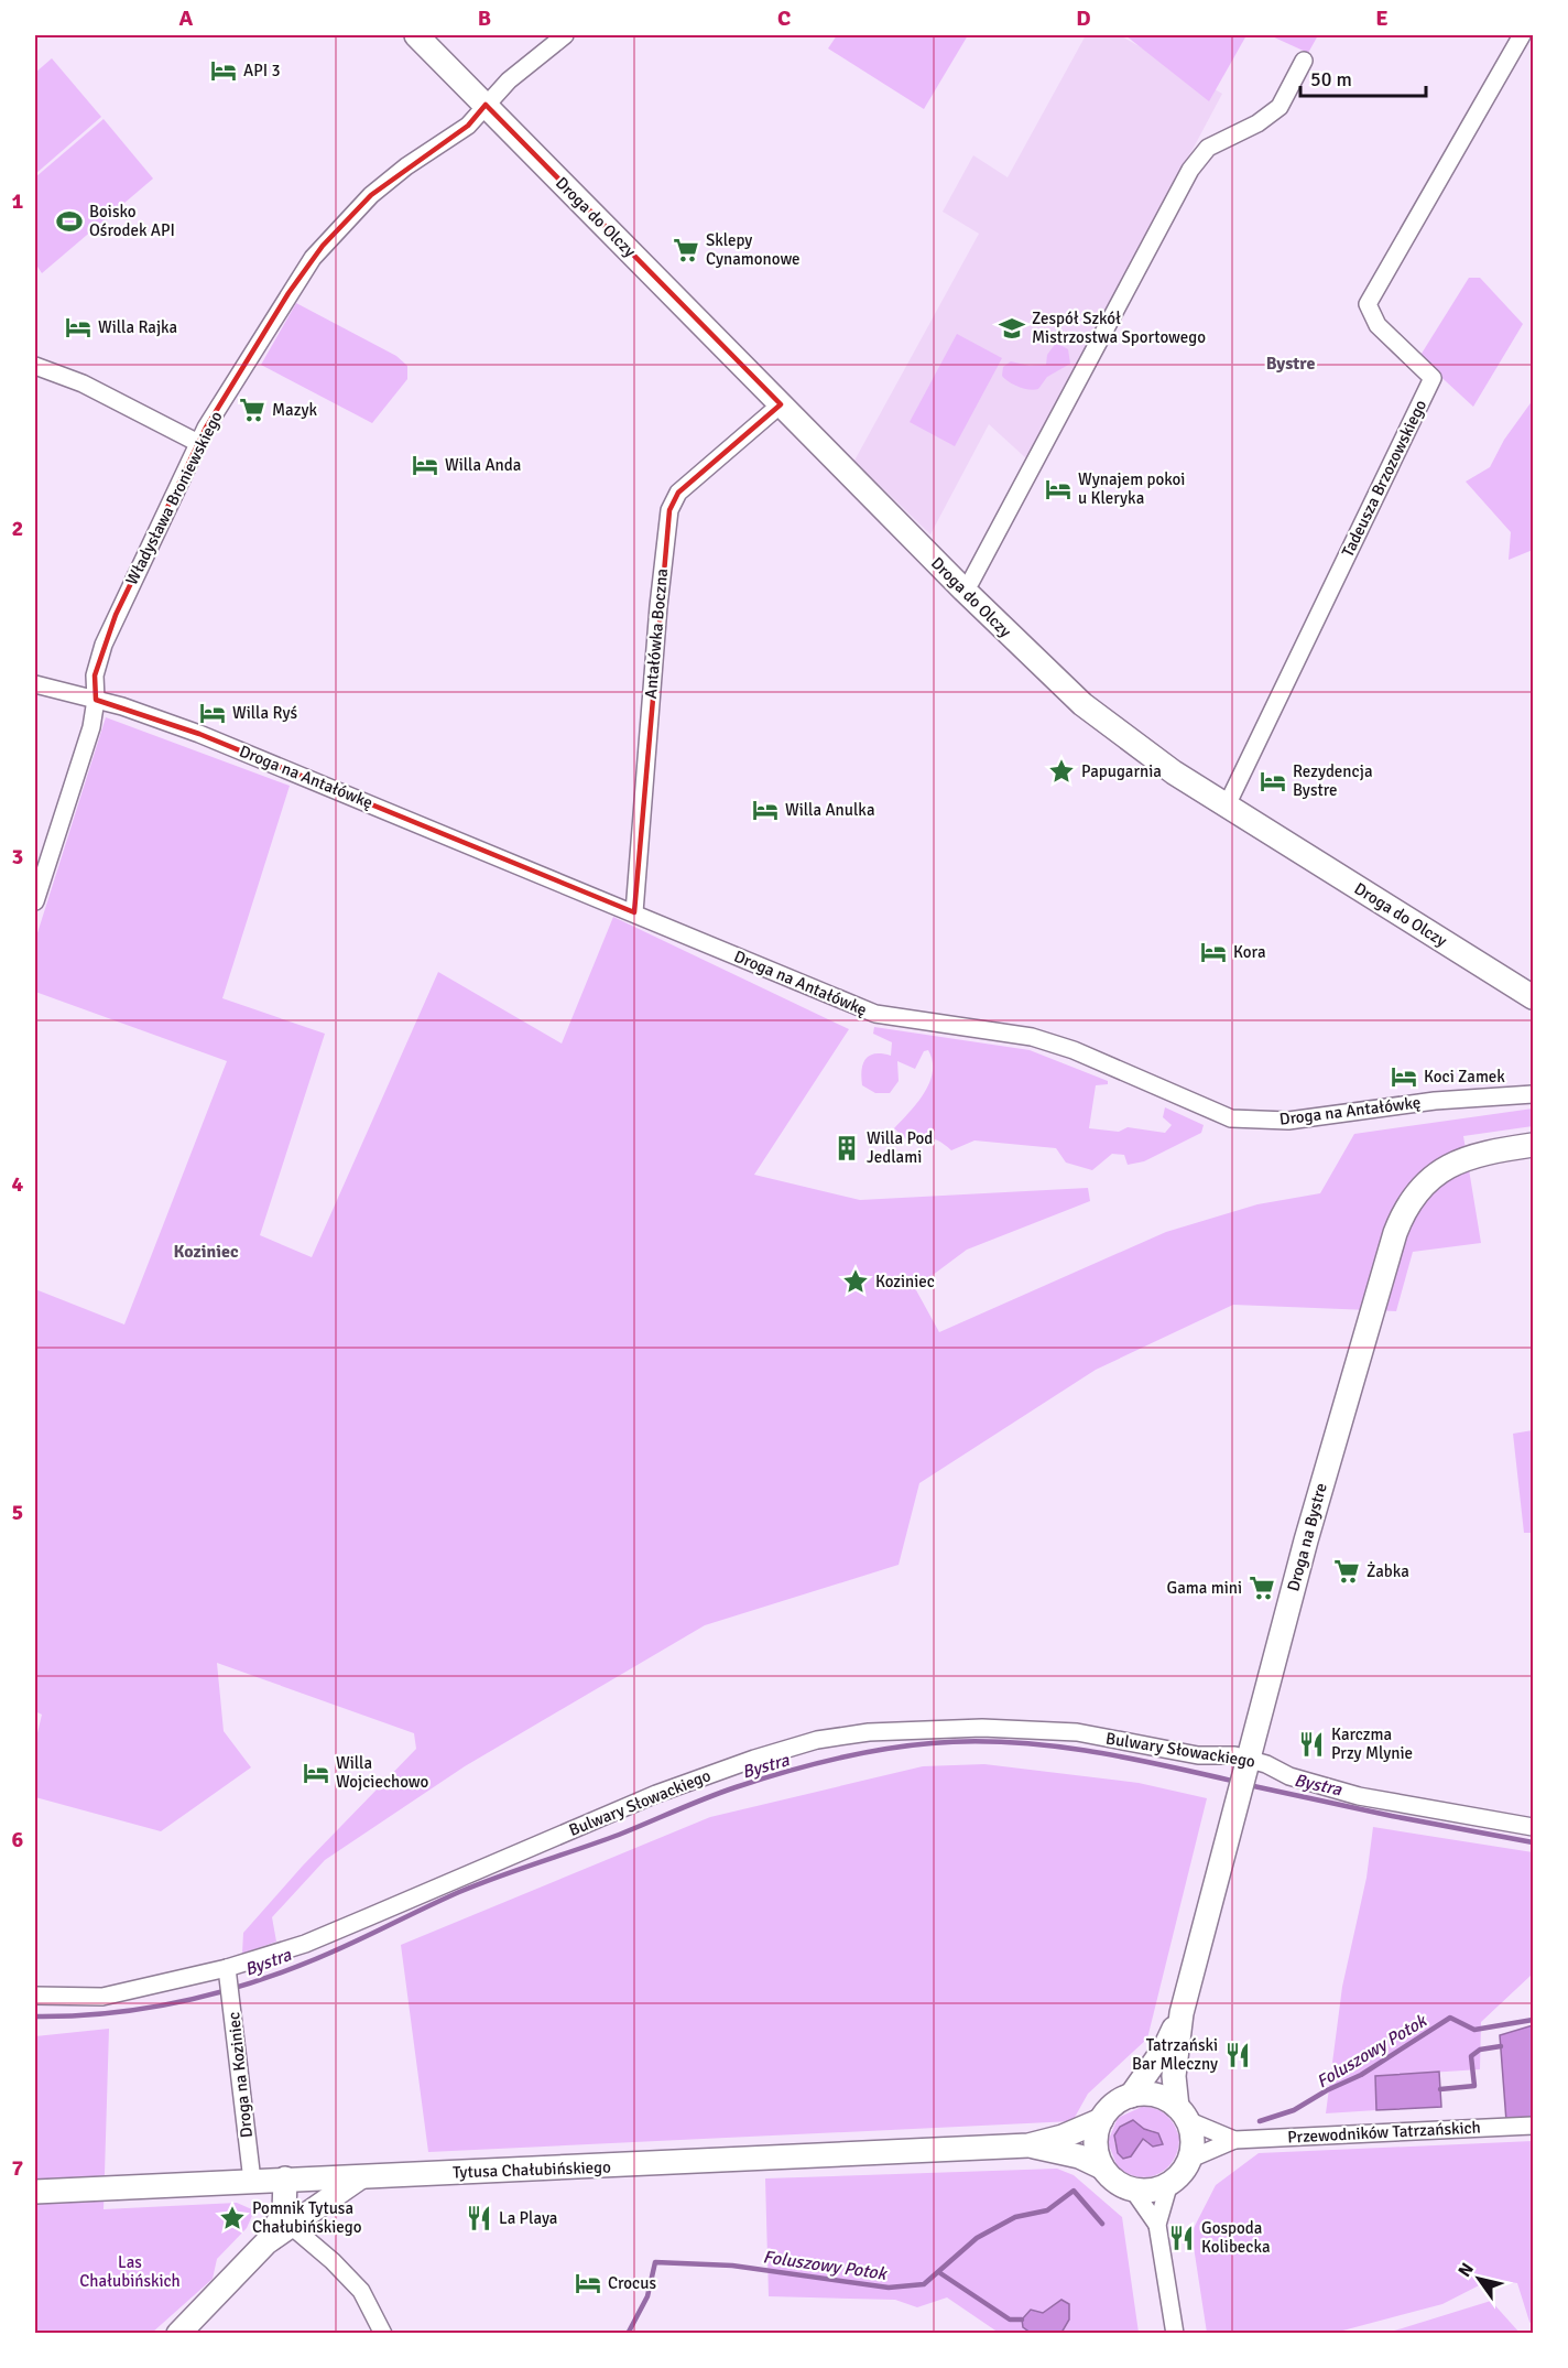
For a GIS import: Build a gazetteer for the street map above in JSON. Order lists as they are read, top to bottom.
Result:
{
  "streets": {
    "street": [
      "Droga do Olczy",
      "Tadeusza Brzozowskiego",
      "Władysława Broniewskiego",
      "Antałówka Boczna",
      "Droga na Antałówkę",
      "Droga na Bystre",
      "Bulwary Słowackiego",
      "Droga na Koziniec",
      "Przewodników Tatrzańskich",
      "Tytusa Chałubińskiego"
    ]
  },
  "crossings": [
    ["Droga do Olczy", "Tadeusza Brzozowskiego"],
    ["Droga do Olczy", "Władysława Broniewskiego"],
    ["Droga do Olczy", "Antałówka Boczna"],
    ["Władysława Broniewskiego", "Droga na Antałówkę"],
    ["Antałówka Boczna", "Droga na Antałówkę"],
    ["Droga na Bystre", "Bulwary Słowackiego"],
    ["Droga na Bystre", "Tytusa Chałubińskiego"],
    ["Bulwary Słowackiego", "Droga na Koziniec"],
    ["Droga na Koziniec", "Tytusa Chałubińskiego"]
  ],
  "districts": ["Bystre", "Koziniec"],
  "water": ["Bystra", "Foluszowy Potok"],
  "parks": ["Las Chałubińskich"],
  "places": {
    "hotel": [
      "API 3",
      "Willa Rajka",
      "Willa Anda",
      "Wynajem pokoi u Kleryka",
      "Willa Ryś",
      "Rezydencja Bystre",
      "Willa Anulka",
      "Kora",
      "Koci Zamek",
      "Willa Wojciechowo",
      "Crocus"
    ],
    "sports": ["Boisko Ośrodek API"],
    "supermarket": [
      "Sklepy Cynamonowe",
      "Mazyk",
      "Żabka",
      "Gama mini"
    ],
    "school or university": ["Zespół Szkół Mistrzostwa Sportowego"],
    "place": ["Papugarnia", "Koziniec", "Pomnik Tytusa Chałubińskiego"],
    "building": ["Willa Pod Jedlami"],
    "restaurant": [
      "Karczma Przy Mlynie",
      "Tatrzański Bar Mleczny",
      "La Playa",
      "Gospoda Kolibecka"
    ]
  },
  "scale_bar": "50 m",
  "north": "top left",
  "grid": {
    "columns": [
      "A",
      "B",
      "C",
      "D",
      "E"
    ],
    "rows": [
      "1",
      "2",
      "3",
      "4",
      "5",
      "6",
      "7"
    ]
  }
}
